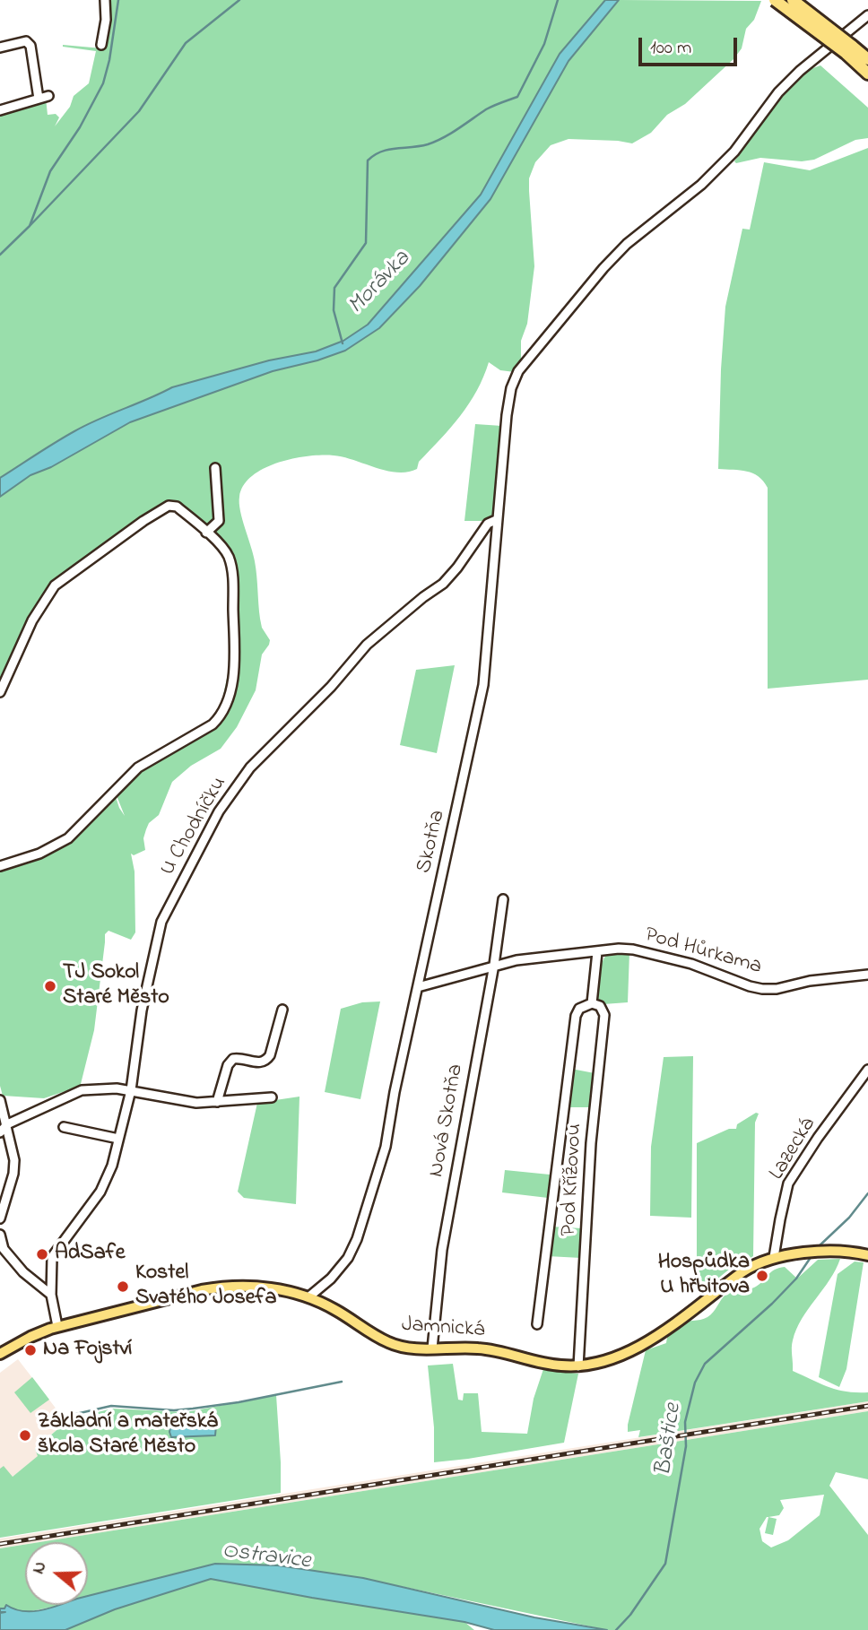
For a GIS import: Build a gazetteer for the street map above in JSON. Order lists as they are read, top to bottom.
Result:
{
  "streets": {
    "main road": ["Jamnická"],
    "street": [
      "U Chodníčku",
      "Skotňa",
      "Pod Hůrkama",
      "Nová Skotňa",
      "Lazecká",
      "Pod Křížovou"
    ]
  },
  "crossings": [
    ["U Chodníčku", "Skotňa"],
    ["Skotňa", "Pod Hůrkama"],
    ["Skotňa", "Jamnická"],
    ["Pod Hůrkama", "Nová Skotňa"],
    ["Nová Skotňa", "Jamnická"],
    ["Lazecká", "Jamnická"],
    ["Pod Křížovou", "Jamnická"]
  ],
  "water": ["Morávka", "Baštice", "Ostravice"],
  "places": [
    "TJ Sokol Staré Město",
    "AdSafe",
    "Hospůdka U hřbitova",
    "Kostel Svatého Josefa",
    "Na Fojství",
    "Základní a mateřská škola Staré Město"
  ],
  "scale_bar": "100 m",
  "north": "left"
}
